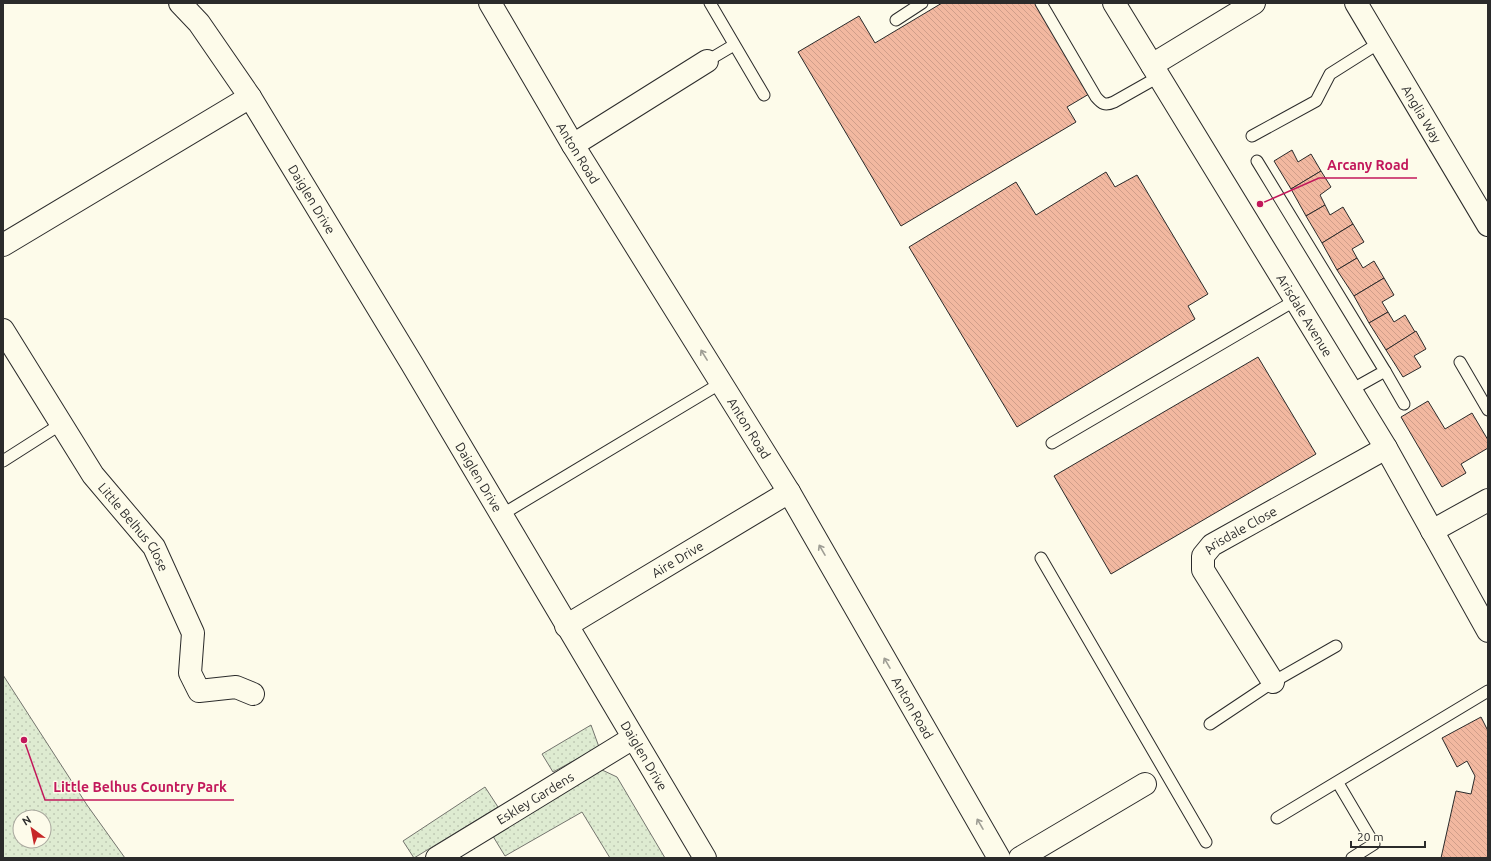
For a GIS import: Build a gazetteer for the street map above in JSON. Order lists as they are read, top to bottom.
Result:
{
  "streets": {
    "street": [
      "Anglia Way",
      "Anton Road",
      "Daiglen Drive",
      "Arisdale Avenue",
      "Little Belhus Close",
      "Arisdale Close",
      "Aire Drive",
      "Eskley Gardens"
    ]
  },
  "crossings": [
    ["Anton Road", "Aire Drive"],
    ["Daiglen Drive", "Aire Drive"],
    ["Daiglen Drive", "Eskley Gardens"],
    ["Arisdale Avenue", "Arisdale Close"]
  ],
  "one_way": ["Anton Road"],
  "places": ["Arcany Road", "Little Belhus Country Park"],
  "scale_bar": "20 m",
  "north": "top left"
}
